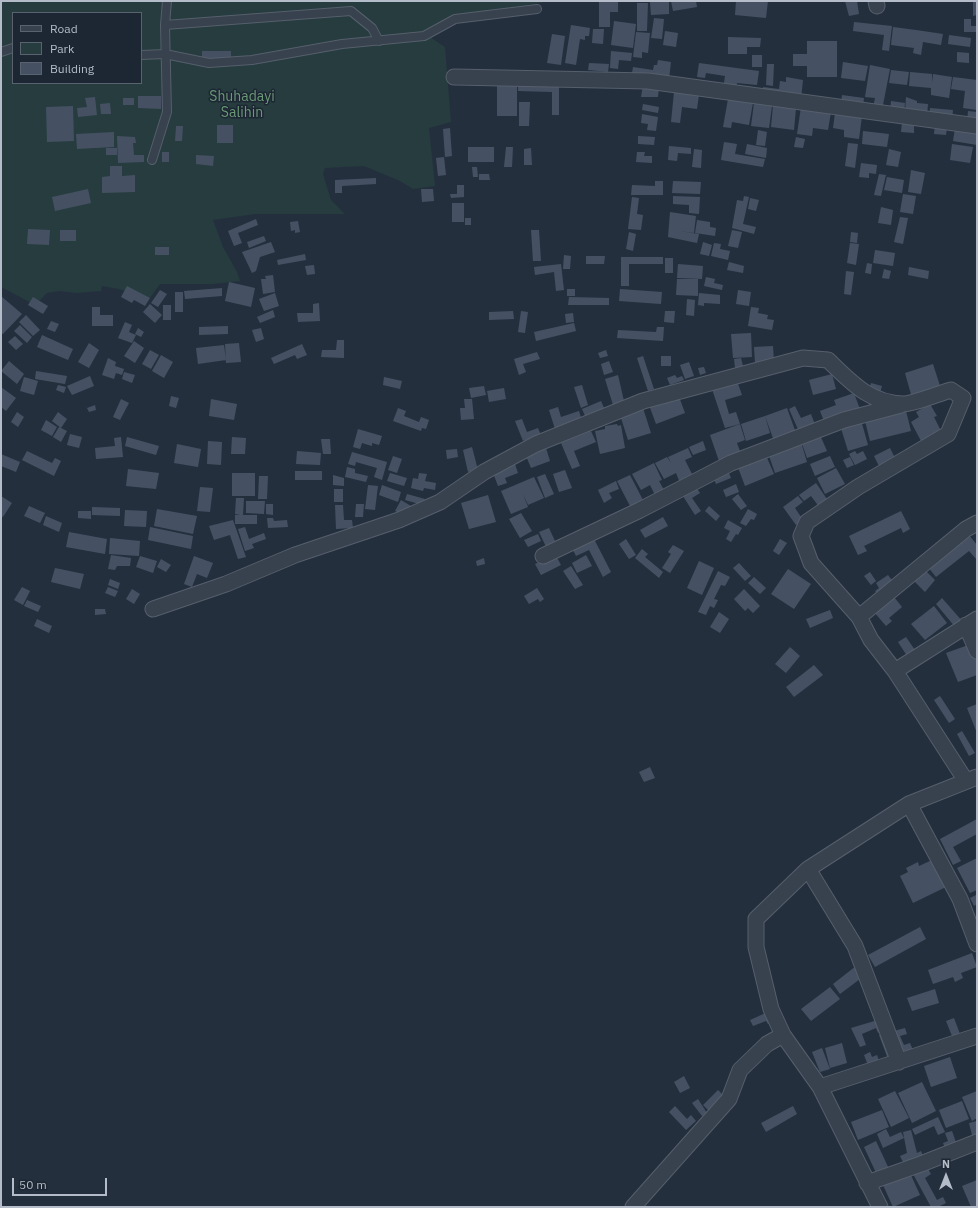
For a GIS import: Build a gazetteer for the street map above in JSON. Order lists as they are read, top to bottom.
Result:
{
  "parks": ["Shuhadayi Salihin"],
  "legend": ["Road", "Park", "Building"],
  "scale_bar": "50 m",
  "north": "top"
}
